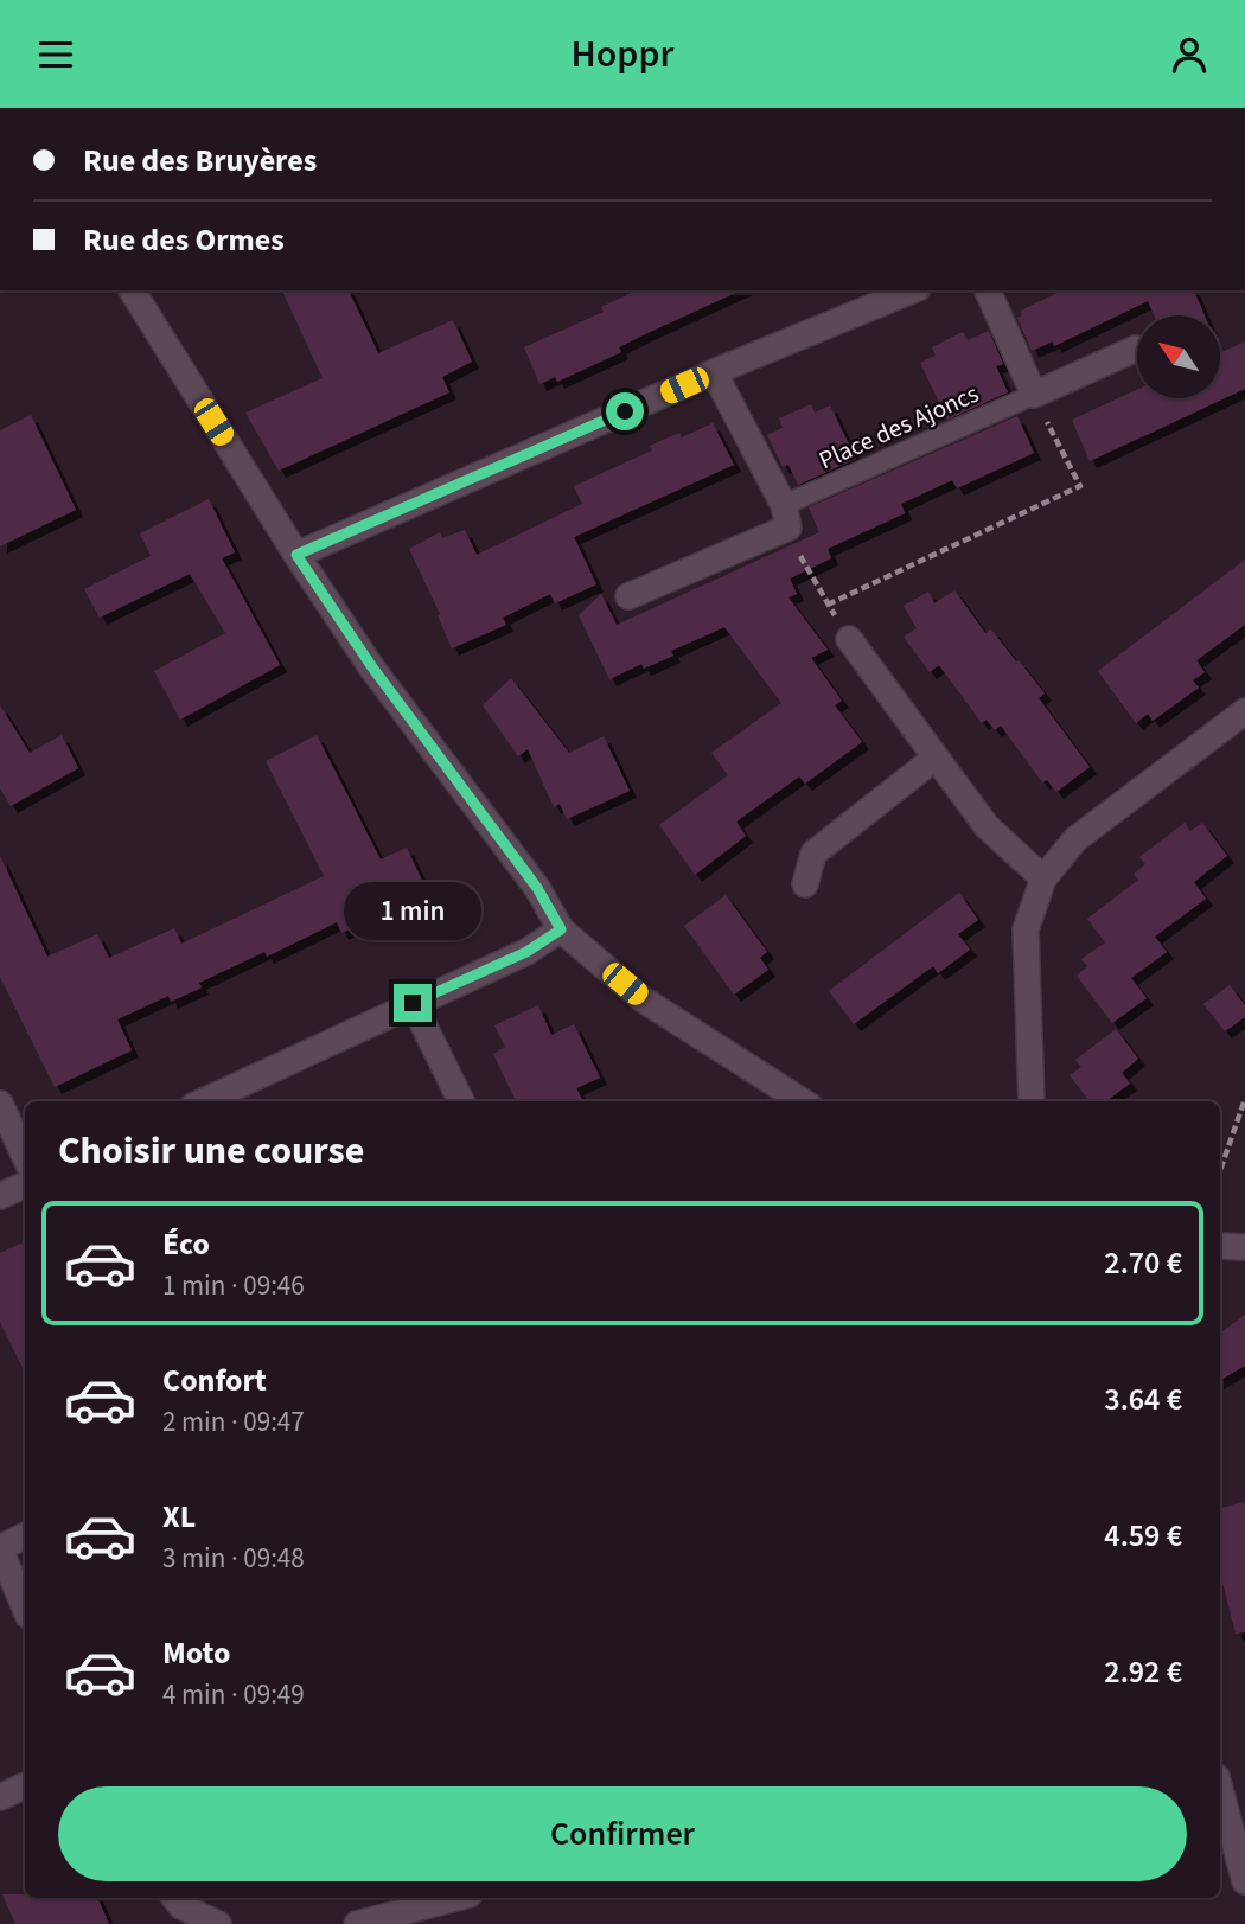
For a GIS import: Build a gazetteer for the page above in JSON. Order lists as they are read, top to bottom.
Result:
{
  "streets": {
    "lane": ["Place des Ajoncs"]
  },
  "north": "top left",
  "page": {
    "header": "Hoppr",
    "banner": ["Rue des Bruyères", "Rue des Ormes"],
    "bubble": "1 min",
    "heading": "Choisir une course",
    "list": [
      {
        "name": "Éco",
        "note": "1 min · 09:46",
        "value": "2.70 €"
      },
      {
        "name": "Confort",
        "note": "2 min · 09:47",
        "value": "3.64 €"
      },
      {
        "name": "XL",
        "note": "3 min · 09:48",
        "value": "4.59 €"
      },
      {
        "name": "Moto",
        "note": "4 min · 09:49",
        "value": "2.92 €"
      }
    ],
    "buttons": "Confirmer"
  }
}
